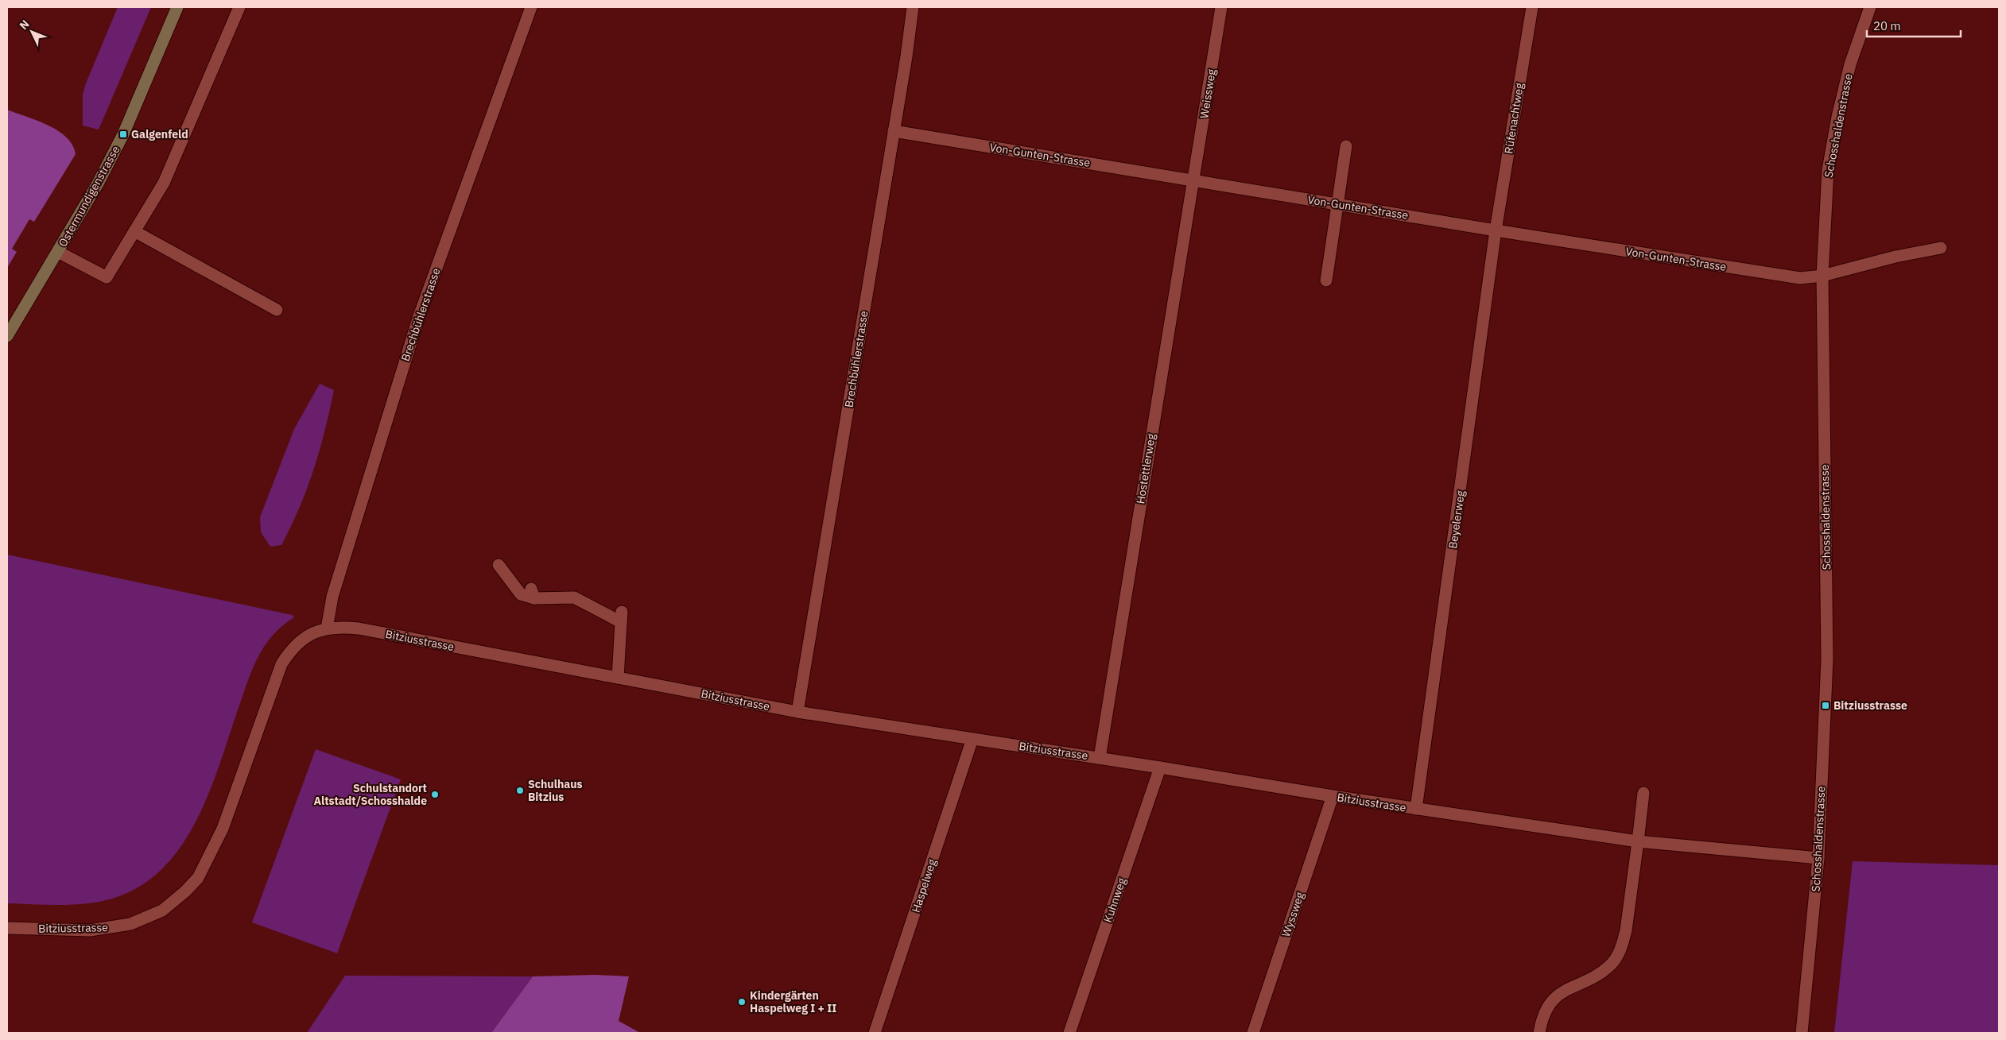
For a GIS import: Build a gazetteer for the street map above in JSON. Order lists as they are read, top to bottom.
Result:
{
  "streets": {
    "main road": ["Ostermundigenstrasse"],
    "street": [
      "Weissweg",
      "Rüfenachtweg",
      "Schosshaldenstrasse",
      "Von-Gunten-Strasse",
      "Brechbühlerstrasse",
      "Hostettlerweg",
      "Beyelerweg",
      "Bitziusstrasse",
      "Haspelweg",
      "Kuhnweg",
      "Wyssweg"
    ]
  },
  "crossings": [
    ["Weissweg", "Von-Gunten-Strasse"],
    ["Weissweg", "Hostettlerweg"],
    ["Rüfenachtweg", "Von-Gunten-Strasse"],
    ["Rüfenachtweg", "Beyelerweg"],
    ["Schosshaldenstrasse", "Von-Gunten-Strasse"],
    ["Schosshaldenstrasse", "Bitziusstrasse"],
    ["Von-Gunten-Strasse", "Brechbühlerstrasse"],
    ["Von-Gunten-Strasse", "Hostettlerweg"],
    ["Von-Gunten-Strasse", "Beyelerweg"],
    ["Brechbühlerstrasse", "Bitziusstrasse"],
    ["Hostettlerweg", "Bitziusstrasse"],
    ["Beyelerweg", "Bitziusstrasse"],
    ["Bitziusstrasse", "Haspelweg"],
    ["Bitziusstrasse", "Kuhnweg"],
    ["Bitziusstrasse", "Wyssweg"]
  ],
  "places": {
    "transit": ["Galgenfeld", "Bitziusstrasse"],
    "other": ["Schulhaus Bitzius", "Schulstandort Altstadt/Schosshalde", "Kindergärten Haspelweg I + II"]
  },
  "scale_bar": "20 m",
  "north": "top left"
}
